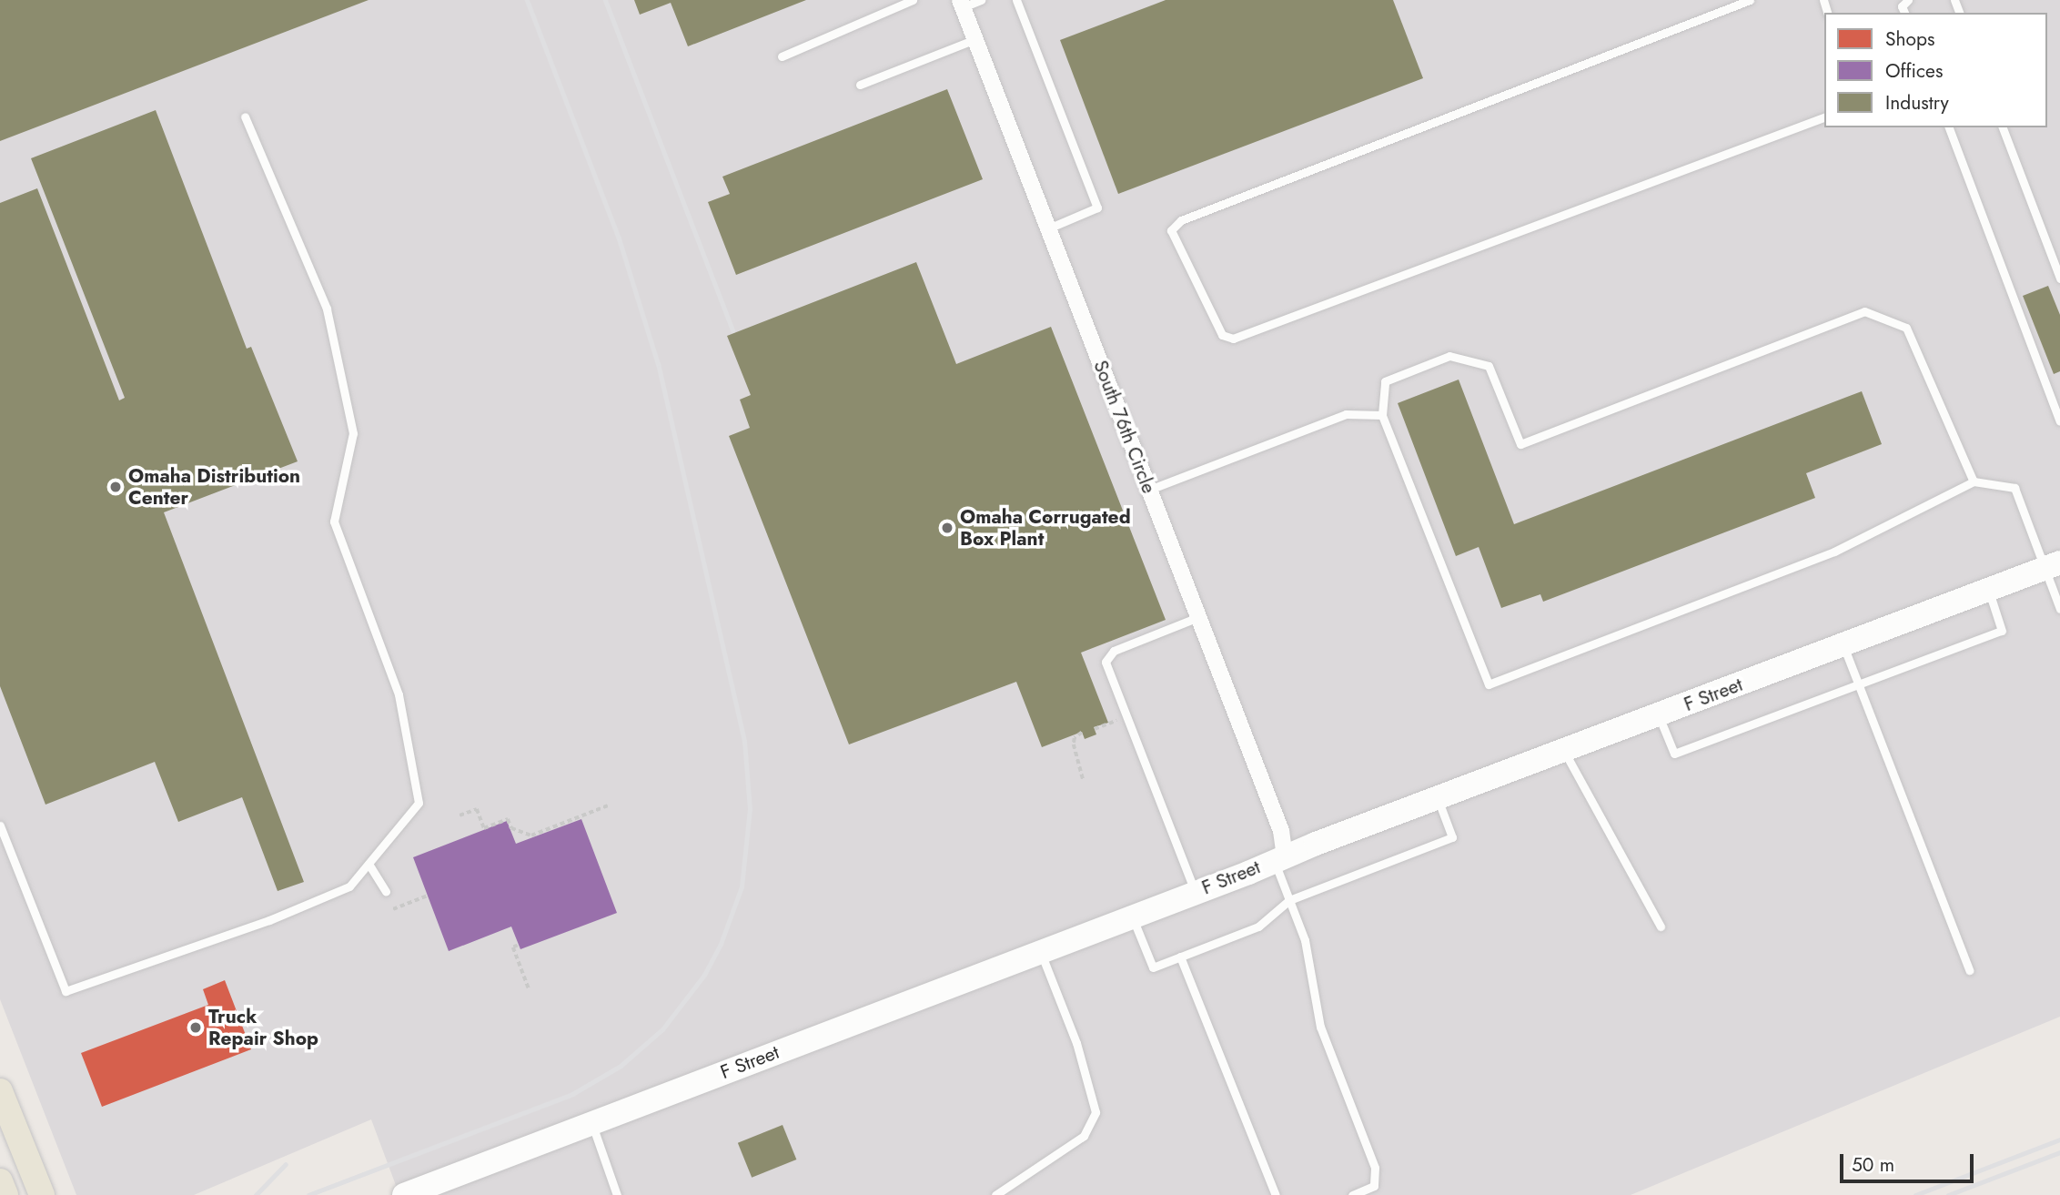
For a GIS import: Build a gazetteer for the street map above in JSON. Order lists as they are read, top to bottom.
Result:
{
  "streets": {
    "street": ["South 76th Circle", "F Street"]
  },
  "crossings": [
    ["South 76th Circle", "F Street"]
  ],
  "places": ["Omaha Distribution Center", "Omaha Corrugated Box Plant", "Truck Repair Shop"],
  "legend": ["Shops", "Offices", "Industry"],
  "scale_bar": "50 m"
}
